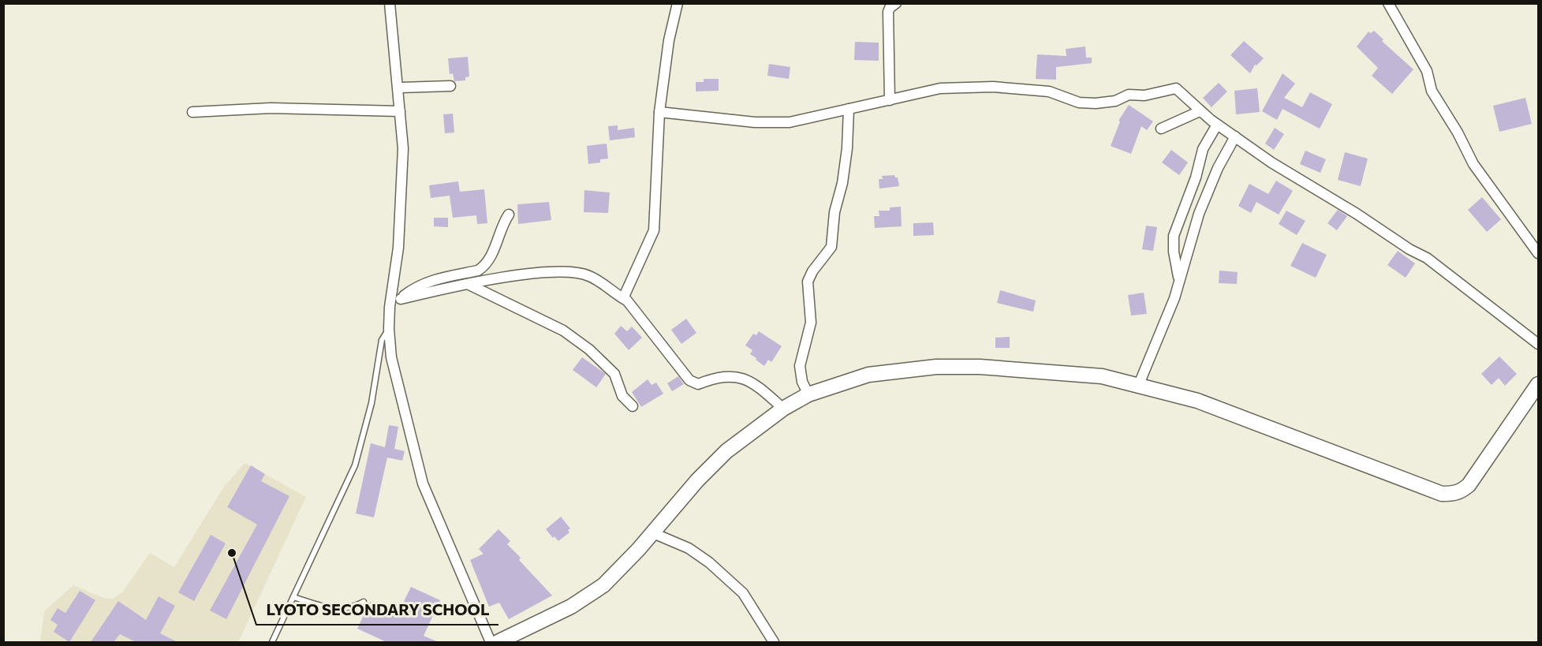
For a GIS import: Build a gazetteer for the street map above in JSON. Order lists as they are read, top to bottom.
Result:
{
  "places": ["LYOTO SECONDARY SCHOOL"]
}
